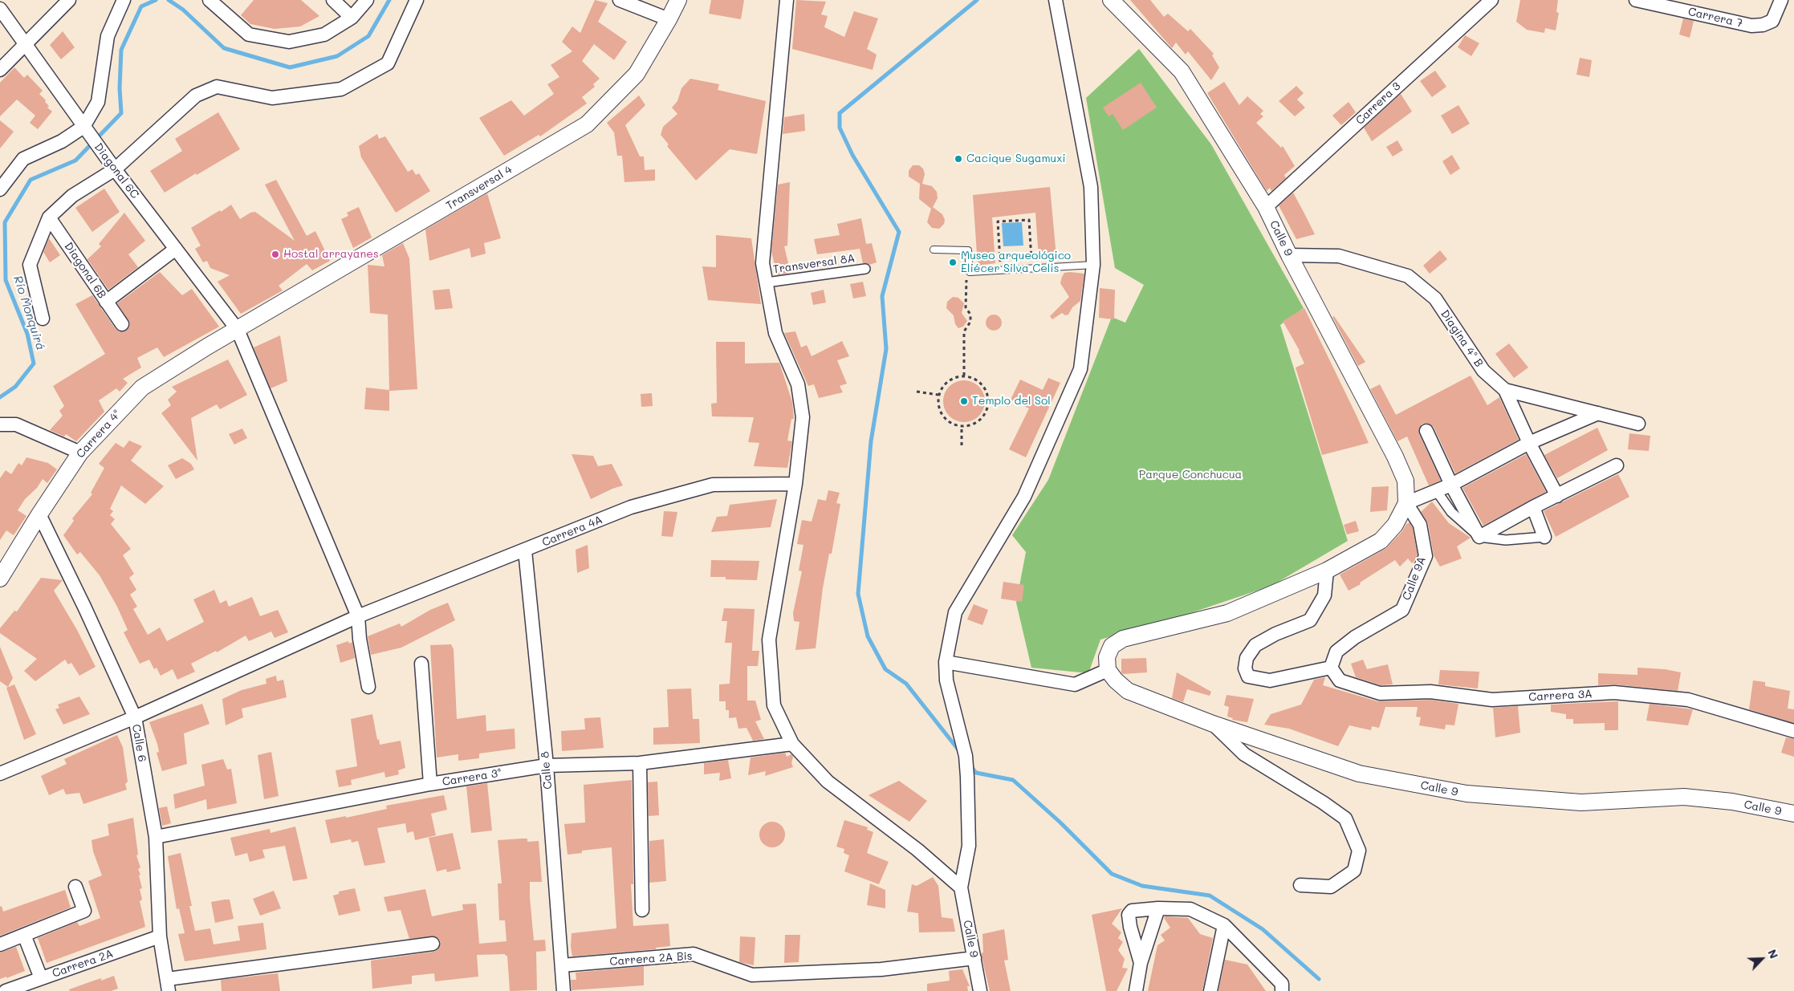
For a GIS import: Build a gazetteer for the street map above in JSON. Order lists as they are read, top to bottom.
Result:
{
  "streets": {
    "street": [
      "Carrera 7",
      "Carrera 3",
      "Diagonal 6C",
      "Transversal 4",
      "Calle 9",
      "Transversal 8A",
      "Diagonal 6B",
      "Diagina 4ª B",
      "Carrera 4ª",
      "Carrera 4A",
      "Calle 9A",
      "Carrera 3A",
      "Calle 6",
      "Calle 8",
      "Carrera 3ª",
      "Carrera 2A Bis",
      "Carrera 2A"
    ]
  },
  "crossings": [
    ["Carrera 3", "Calle 9"],
    ["Diagonal 6C", "Transversal 4"],
    ["Diagonal 6C", "Carrera 4ª"],
    ["Diagonal 6C", "Carrera 4A"],
    ["Transversal 4", "Carrera 4ª"],
    ["Calle 9", "Diagina 4ª B"],
    ["Calle 9", "Calle 9A"],
    ["Calle 9", "Carrera 2A Bis"],
    ["Carrera 4ª", "Calle 6"],
    ["Carrera 4A", "Calle 6"],
    ["Carrera 4A", "Calle 8"],
    ["Calle 9A", "Carrera 3A"],
    ["Calle 6", "Carrera 3ª"],
    ["Calle 6", "Carrera 2A"],
    ["Calle 8", "Carrera 3ª"],
    ["Calle 8", "Carrera 2A Bis"]
  ],
  "water": ["Río Monquirá"],
  "parks": ["Parque Conchucua"],
  "places": [
    "Cacique Sugamuxi",
    "Hostal arrayanes",
    "Museo arqueológico Eliécer Silva Celis",
    "Templo del Sol"
  ],
  "north": "top right"
}
